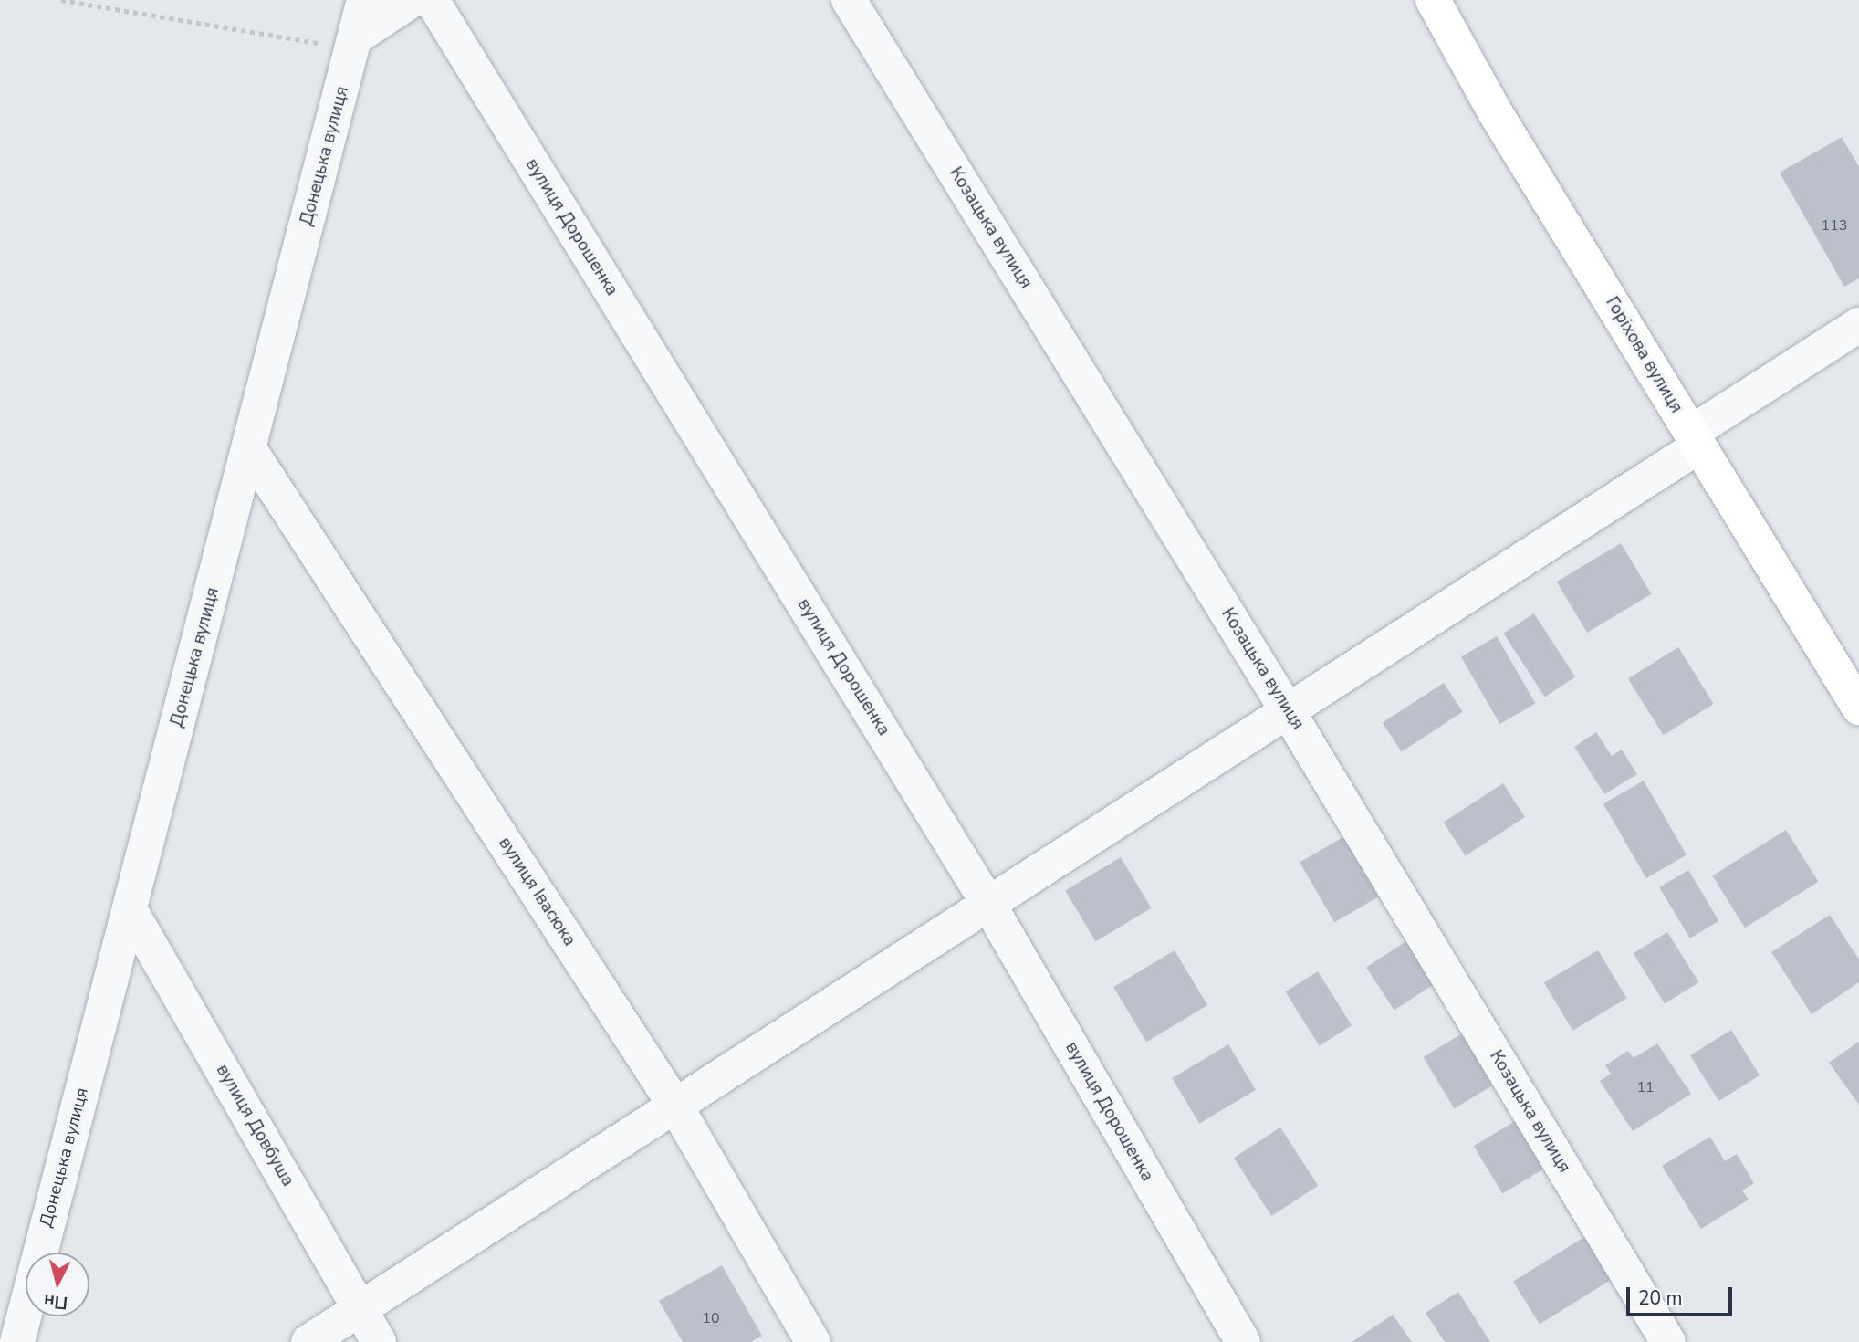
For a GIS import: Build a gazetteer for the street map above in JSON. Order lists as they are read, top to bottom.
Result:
{
  "streets": {
    "main road": ["Горіхова вулиця"],
    "street": [
      "Донецька вулиця",
      "вулиця Дорошенка",
      "Козацька вулиця",
      "вулиця Івасюка",
      "вулиця Довбуша"
    ]
  },
  "crossings": [
    ["Донецька вулиця", "вулиця Івасюка"],
    ["Донецька вулиця", "вулиця Довбуша"]
  ],
  "house_numbers": ["113", "11", "10"],
  "scale_bar": "20 m",
  "north": "bottom"
}
